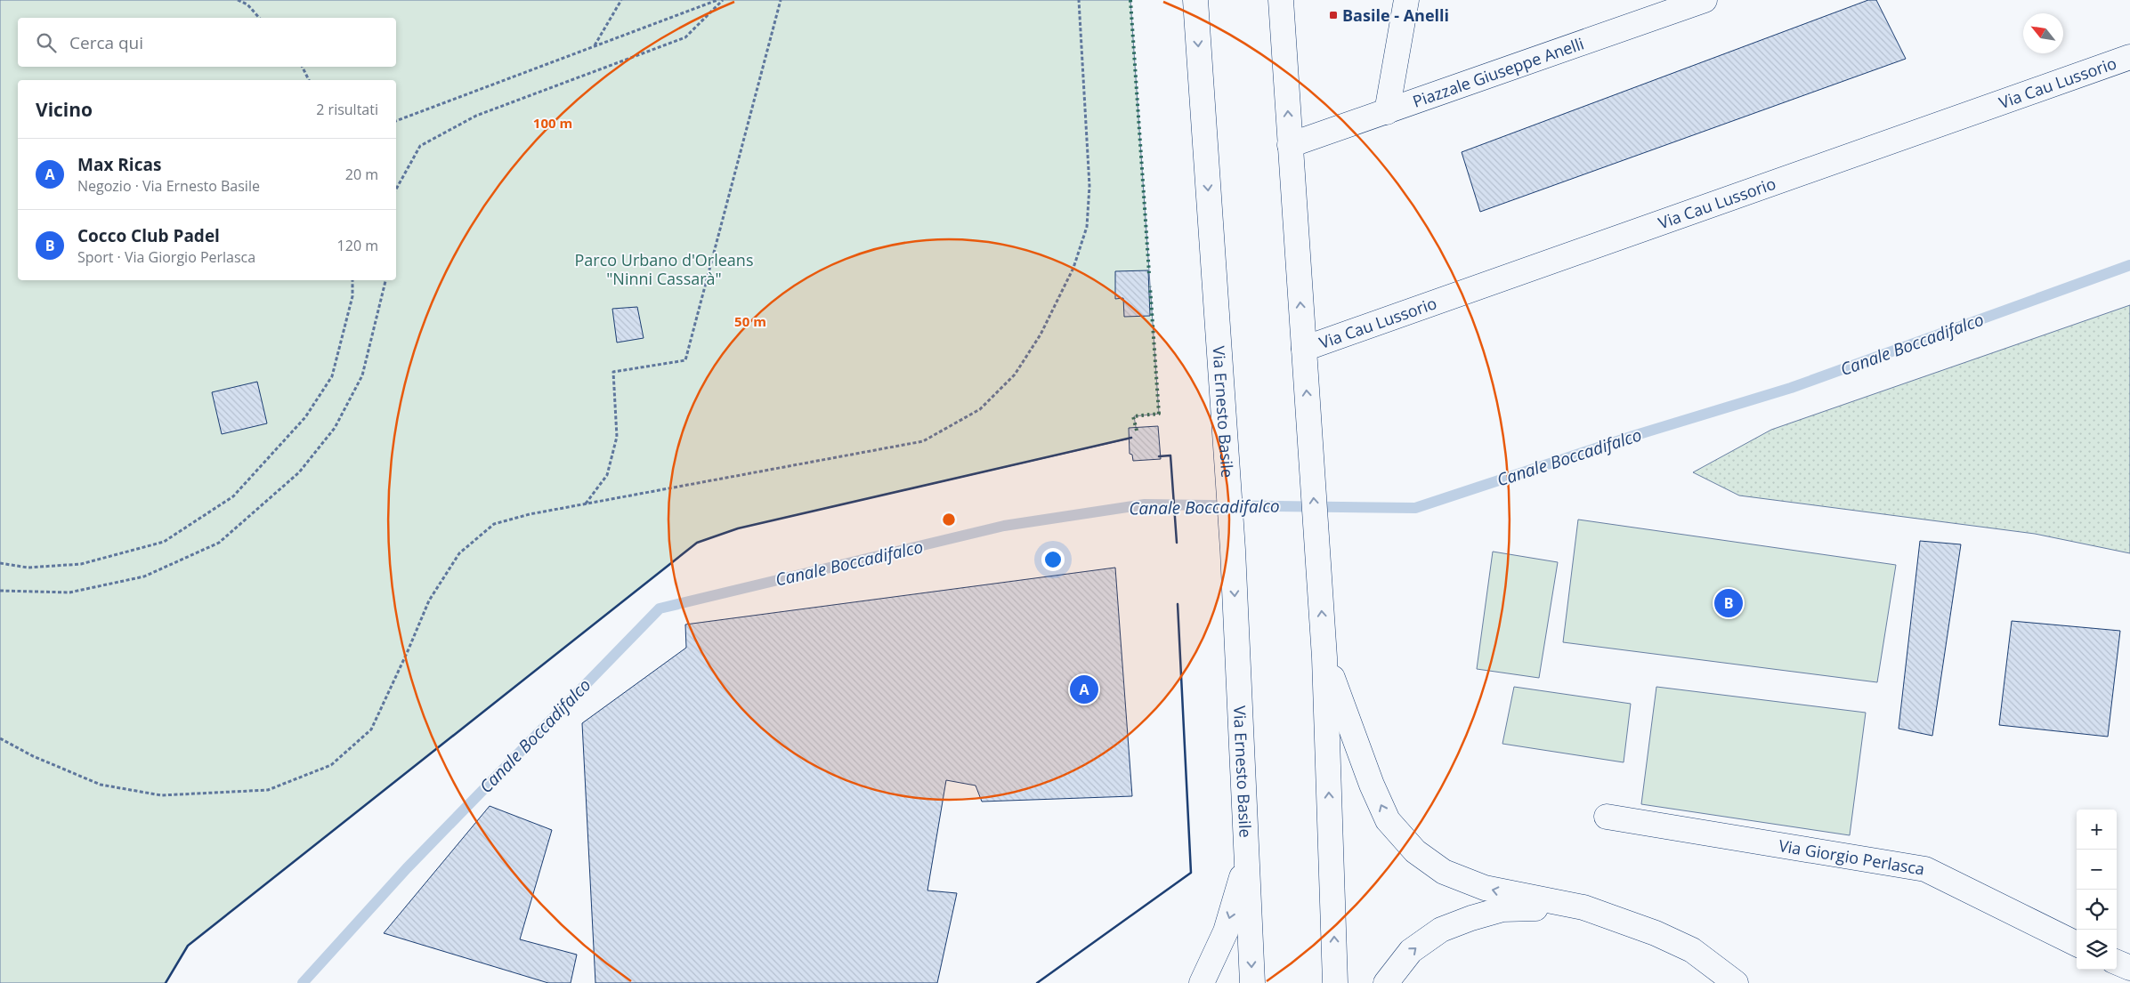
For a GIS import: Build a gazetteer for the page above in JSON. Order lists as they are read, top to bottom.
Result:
{
  "streets": {
    "street": [
      "Piazzale Giuseppe Anelli",
      "Via Cau Lussorio",
      "Via Ernesto Basile",
      "Via Giorgio Perlasca"
    ]
  },
  "water": ["Canale Boccadifalco"],
  "parks": ["Parco Urbano d'Orleans \"Ninni Cassarà\""],
  "places": {
    "transit": ["Basile - Anelli"]
  },
  "north": "top left",
  "page": {
    "search": "Cerca qui",
    "heading": ["Vicino", "2 risultati"],
    "list": [
      {
        "mark": "A",
        "name": "Max Ricas",
        "note": "Negozio · Via Ernesto Basile",
        "value": "20 m"
      },
      {
        "mark": "B",
        "name": "Cocco Club Padel",
        "note": "Sport · Via Giorgio Perlasca",
        "value": "120 m"
      }
    ],
    "pins": ["B", "A"],
    "map_buttons": ["+", "−"]
  },
  "rings": ["100 m", "50 m"]
}
